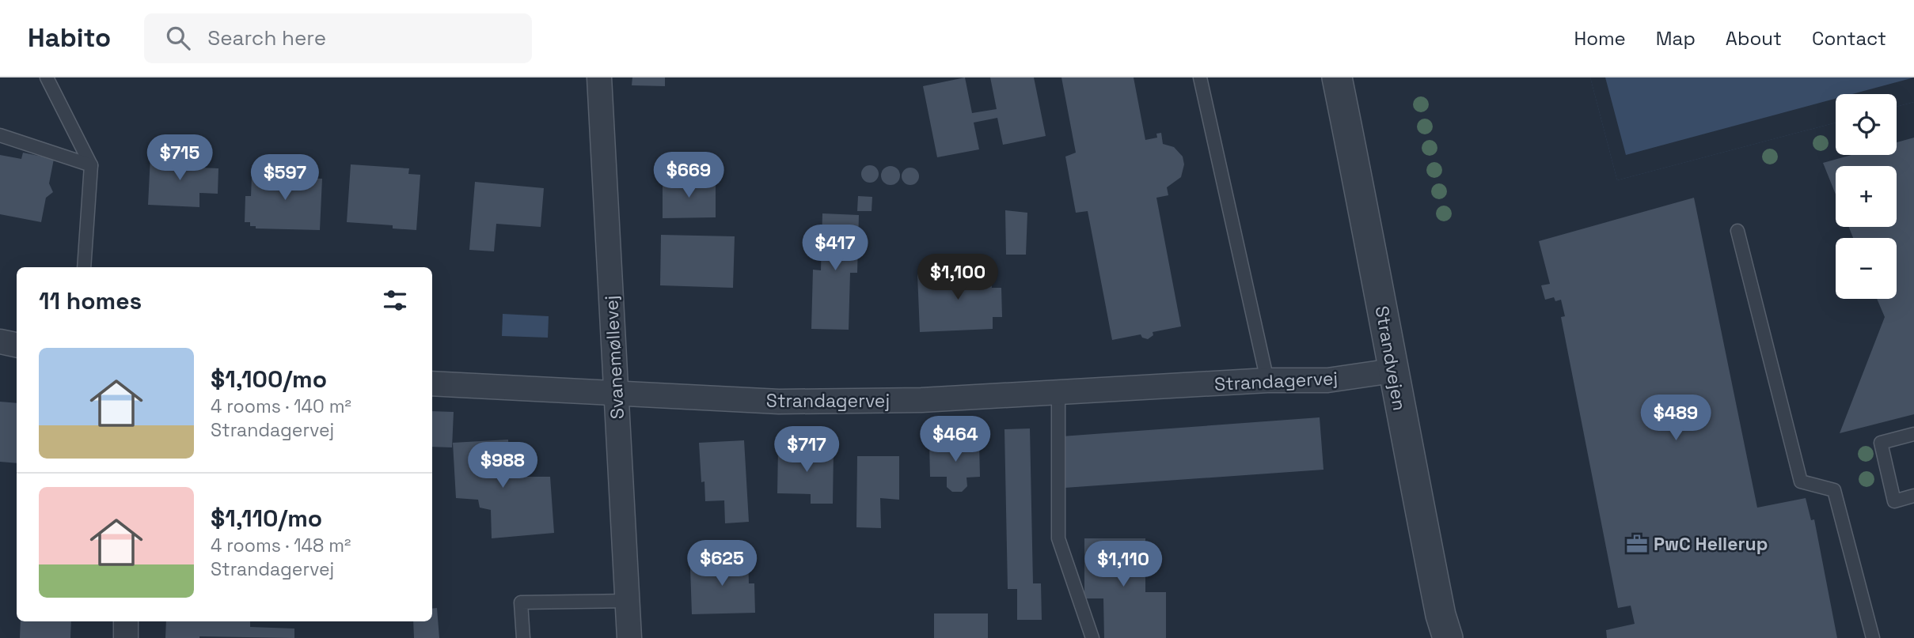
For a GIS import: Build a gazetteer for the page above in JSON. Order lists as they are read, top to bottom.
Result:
{
  "streets": {
    "street": ["Svanemøllevej", "Strandvejen", "Strandagervej"]
  },
  "crossings": [
    ["Svanemøllevej", "Strandagervej"],
    ["Strandvejen", "Strandagervej"]
  ],
  "places": {
    "office": ["PwC Hellerup"]
  },
  "page": {
    "header": "Habito",
    "search": "Search here",
    "nav": [
      "Home",
      "Map",
      "About",
      "Contact"
    ],
    "map_buttons": ["+", "−"],
    "price": [
      "$715",
      "$669",
      "$597",
      "$417",
      "$1,100",
      "$489",
      "$464",
      "$717",
      "$988",
      "$625",
      "$1,110"
    ],
    "heading": "11 homes",
    "list": [
      {
        "name": "$1,100/mo",
        "note": "4 rooms · 140 m² · Strandagervej"
      },
      {
        "name": "$1,110/mo",
        "note": "4 rooms · 148 m² · Strandagervej"
      }
    ]
  }
}
